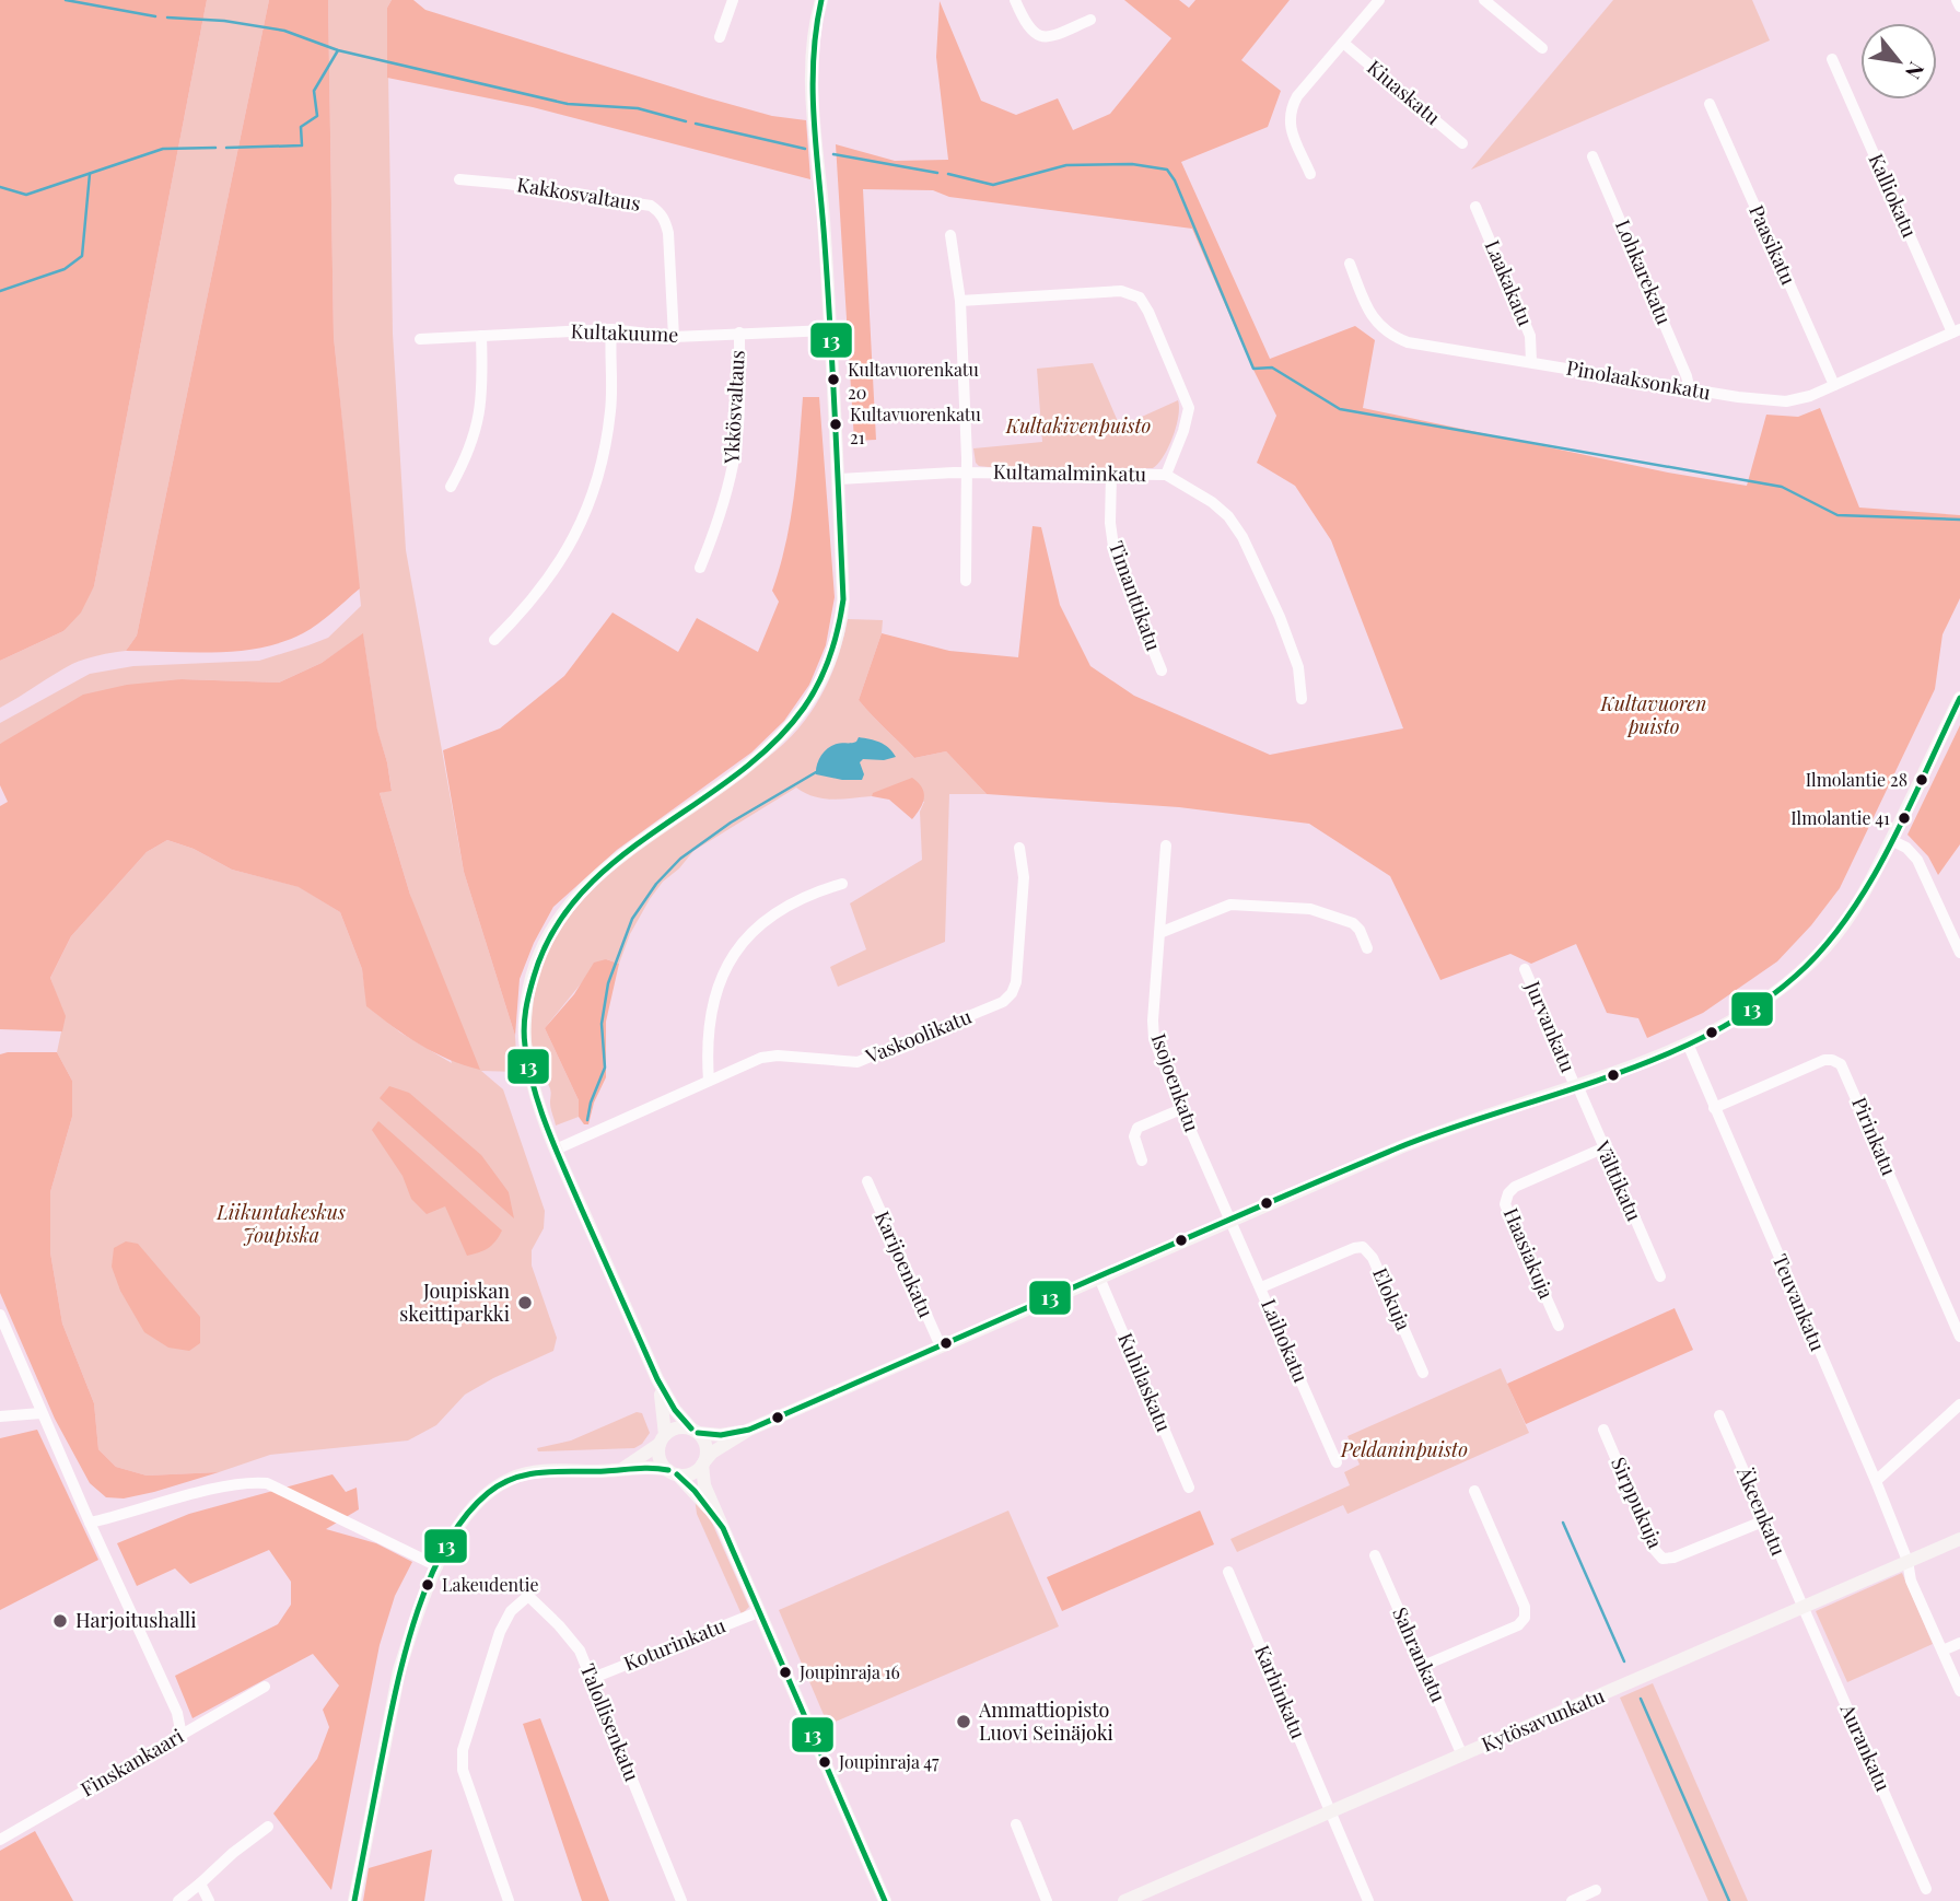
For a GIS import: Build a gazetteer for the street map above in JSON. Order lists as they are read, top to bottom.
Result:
{
  "streets": {
    "street": [
      "Kiuaskatu",
      "Kakkosvaltaus",
      "Kalliokatu",
      "Paasikatu",
      "Lohkarekatu",
      "Laakakatu",
      "Kultakuume",
      "Pinolaaksonkatu",
      "Ykkösvaltaus",
      "Kultamalminkatu",
      "Timanttikatu",
      "Jurvankatu",
      "Vaskoolikatu",
      "Isojoenkatu",
      "Pirinkatu",
      "Välttikatu",
      "Haasiakuja",
      "Karijoenkatu",
      "Elokuja",
      "Teuvankatu",
      "Laihokatu",
      "Kuhilaskatu",
      "Sirppukuja",
      "Äkeenkatu",
      "Koturinkatu",
      "Sahrankatu",
      "Karhinkatu",
      "Kytösavunkatu",
      "Talollisenkatu",
      "Aurankatu",
      "Finskankaari"
    ]
  },
  "crossings": [
    ["Kakkosvaltaus", "Kultakuume"],
    ["Kalliokatu", "Pinolaaksonkatu"],
    ["Paasikatu", "Pinolaaksonkatu"],
    ["Lohkarekatu", "Pinolaaksonkatu"],
    ["Laakakatu", "Pinolaaksonkatu"],
    ["Kultakuume", "Ykkösvaltaus"],
    ["Kultamalminkatu", "Timanttikatu"],
    ["Jurvankatu", "Välttikatu"],
    ["Isojoenkatu", "Laihokatu"],
    ["Pirinkatu", "Teuvankatu"],
    ["Välttikatu", "Haasiakuja"],
    ["Elokuja", "Laihokatu"],
    ["Teuvankatu", "Kytösavunkatu"],
    ["Sirppukuja", "Äkeenkatu"],
    ["Äkeenkatu", "Kytösavunkatu"],
    ["Äkeenkatu", "Aurankatu"],
    ["Koturinkatu", "Talollisenkatu"],
    ["Sahrankatu", "Kytösavunkatu"],
    ["Karhinkatu", "Kytösavunkatu"],
    ["Kytösavunkatu", "Aurankatu"]
  ],
  "parks": [
    "Kultakivenpuisto",
    "Kultavuoren puisto",
    "Liikuntakeskus Joupiska",
    "Peldaninpuisto"
  ],
  "places": [
    "Kultavuorenkatu 20",
    "Kultavuorenkatu 21",
    "Ilmolantie 28",
    "Ilmolantie 41",
    "Joupiskan skeittiparkki",
    "Lakeudentie",
    "Harjoitushalli",
    "Joupinraja 16",
    "Ammattiopisto Luovi Seinäjoki",
    "Joupinraja 47"
  ],
  "lines": ["transit line 13"],
  "north": "bottom right"
}
